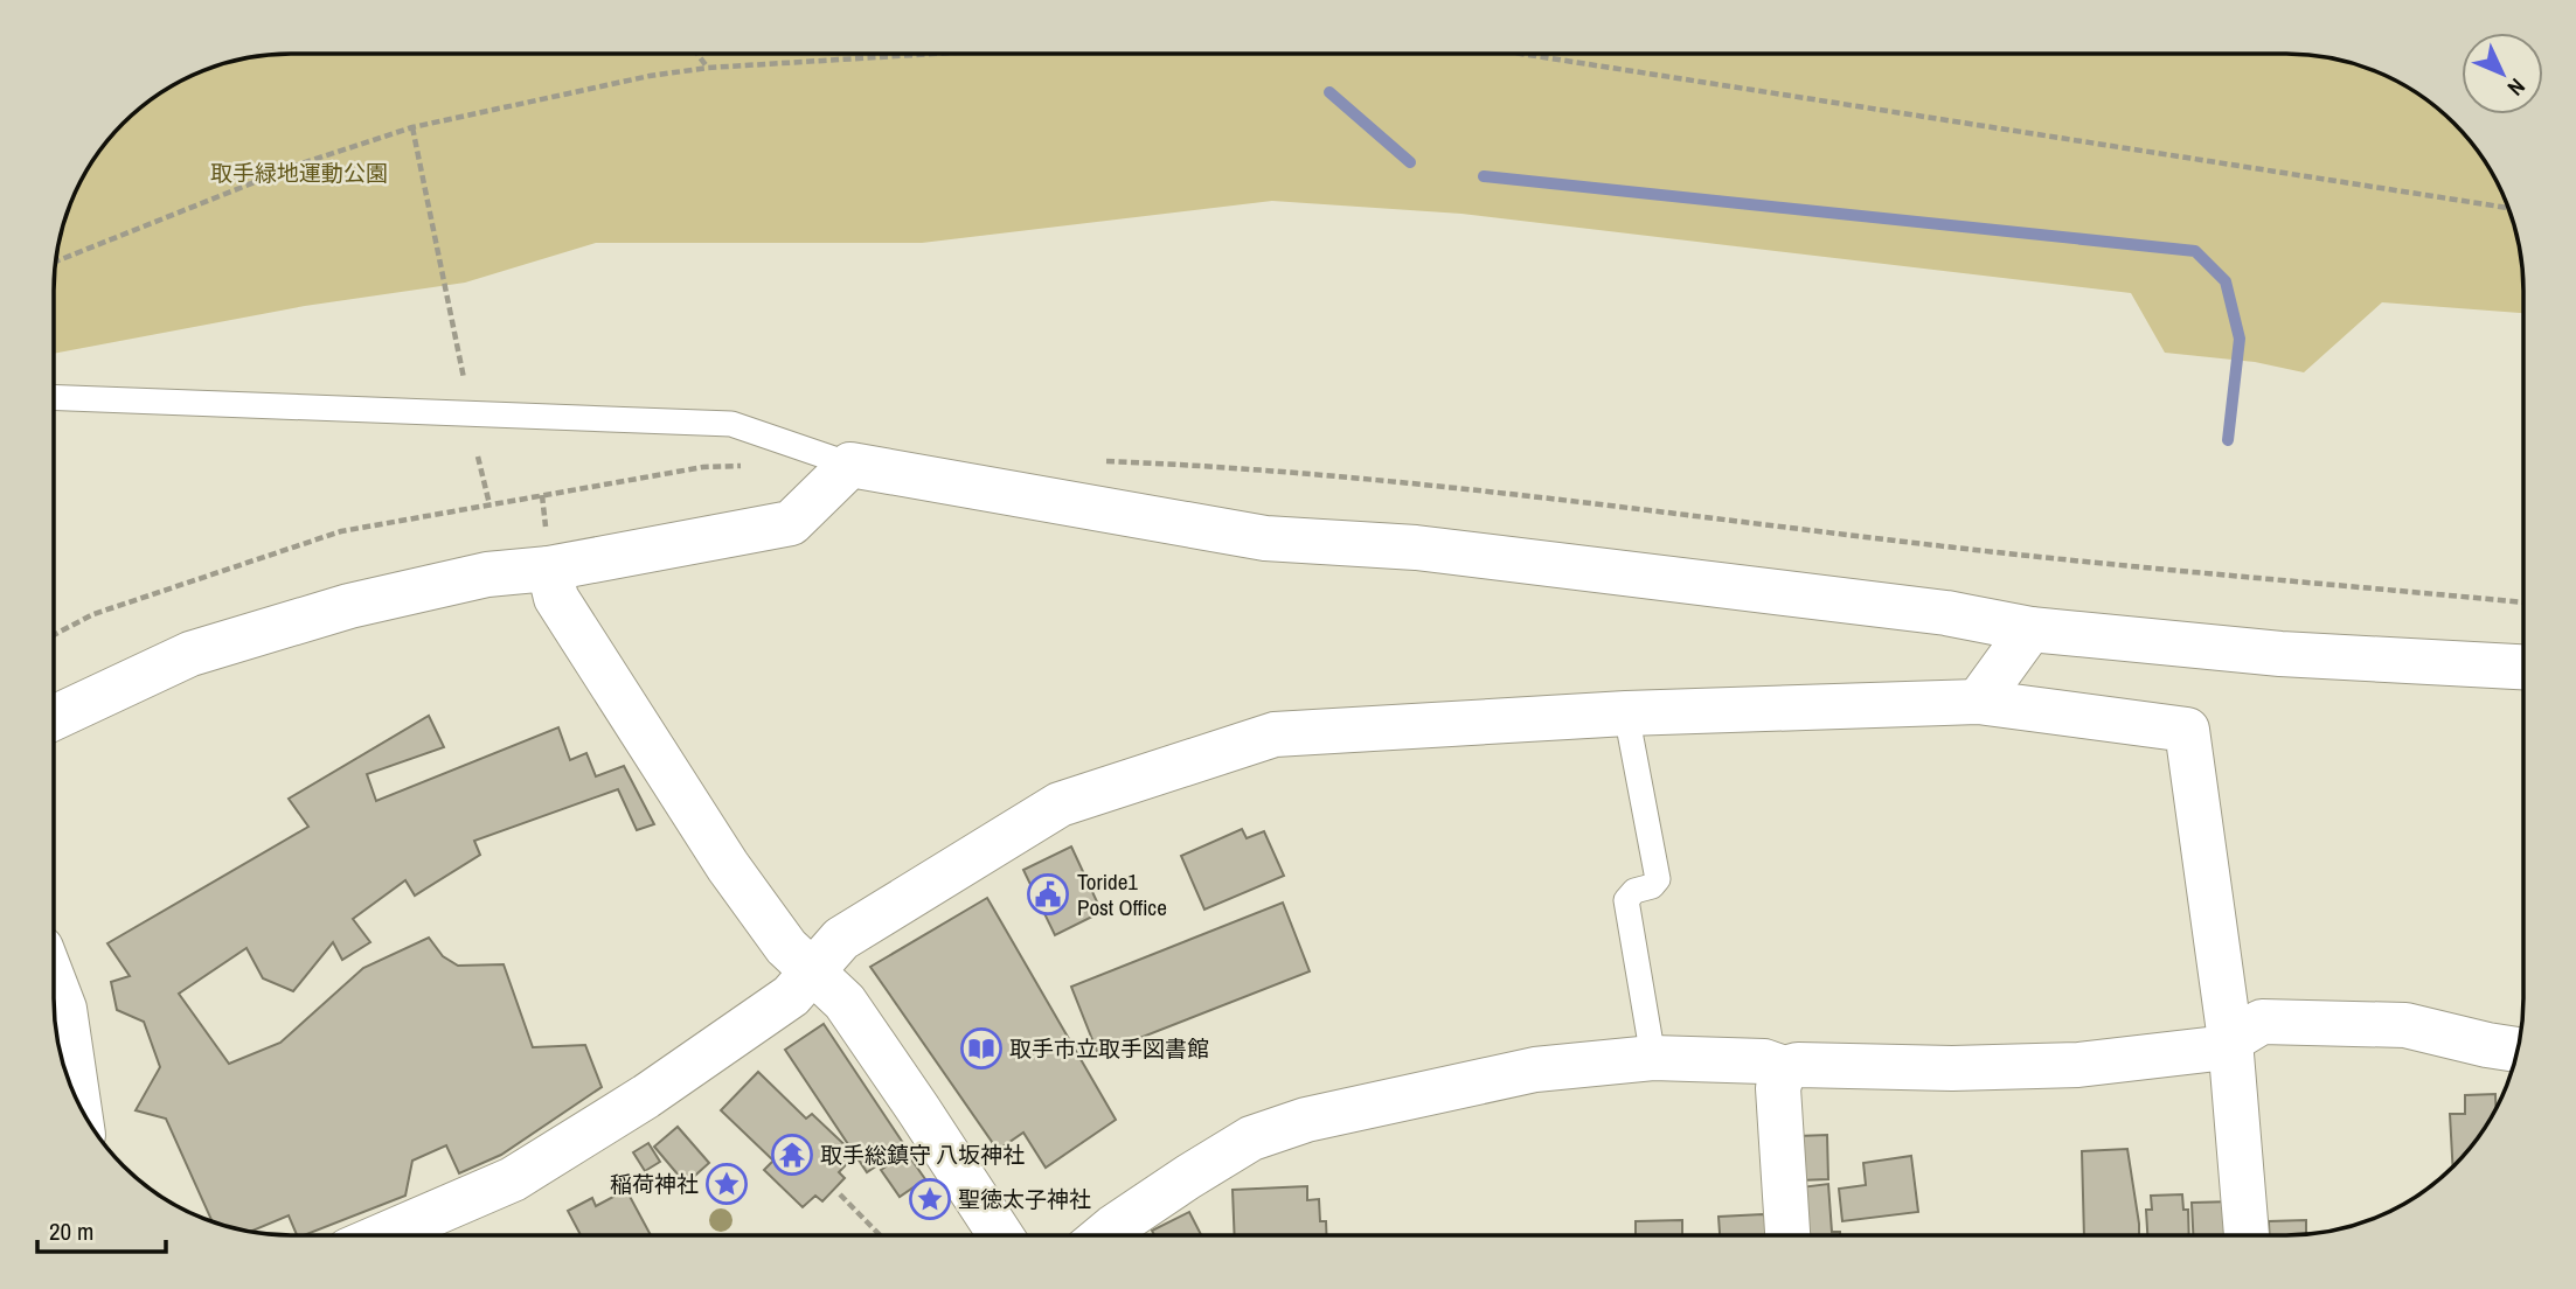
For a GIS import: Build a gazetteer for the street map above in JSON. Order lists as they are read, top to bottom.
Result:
{
  "parks": ["取手緑地運動公園"],
  "places": {
    "public building": ["Toride1 Post Office"],
    "library": ["取手市立取手図書館"],
    "temple": ["取手総鎮守 八坂神社"],
    "place": ["稲荷神社", "聖徳太子神社"]
  },
  "scale_bar": "20 m",
  "north": "bottom right"
}
